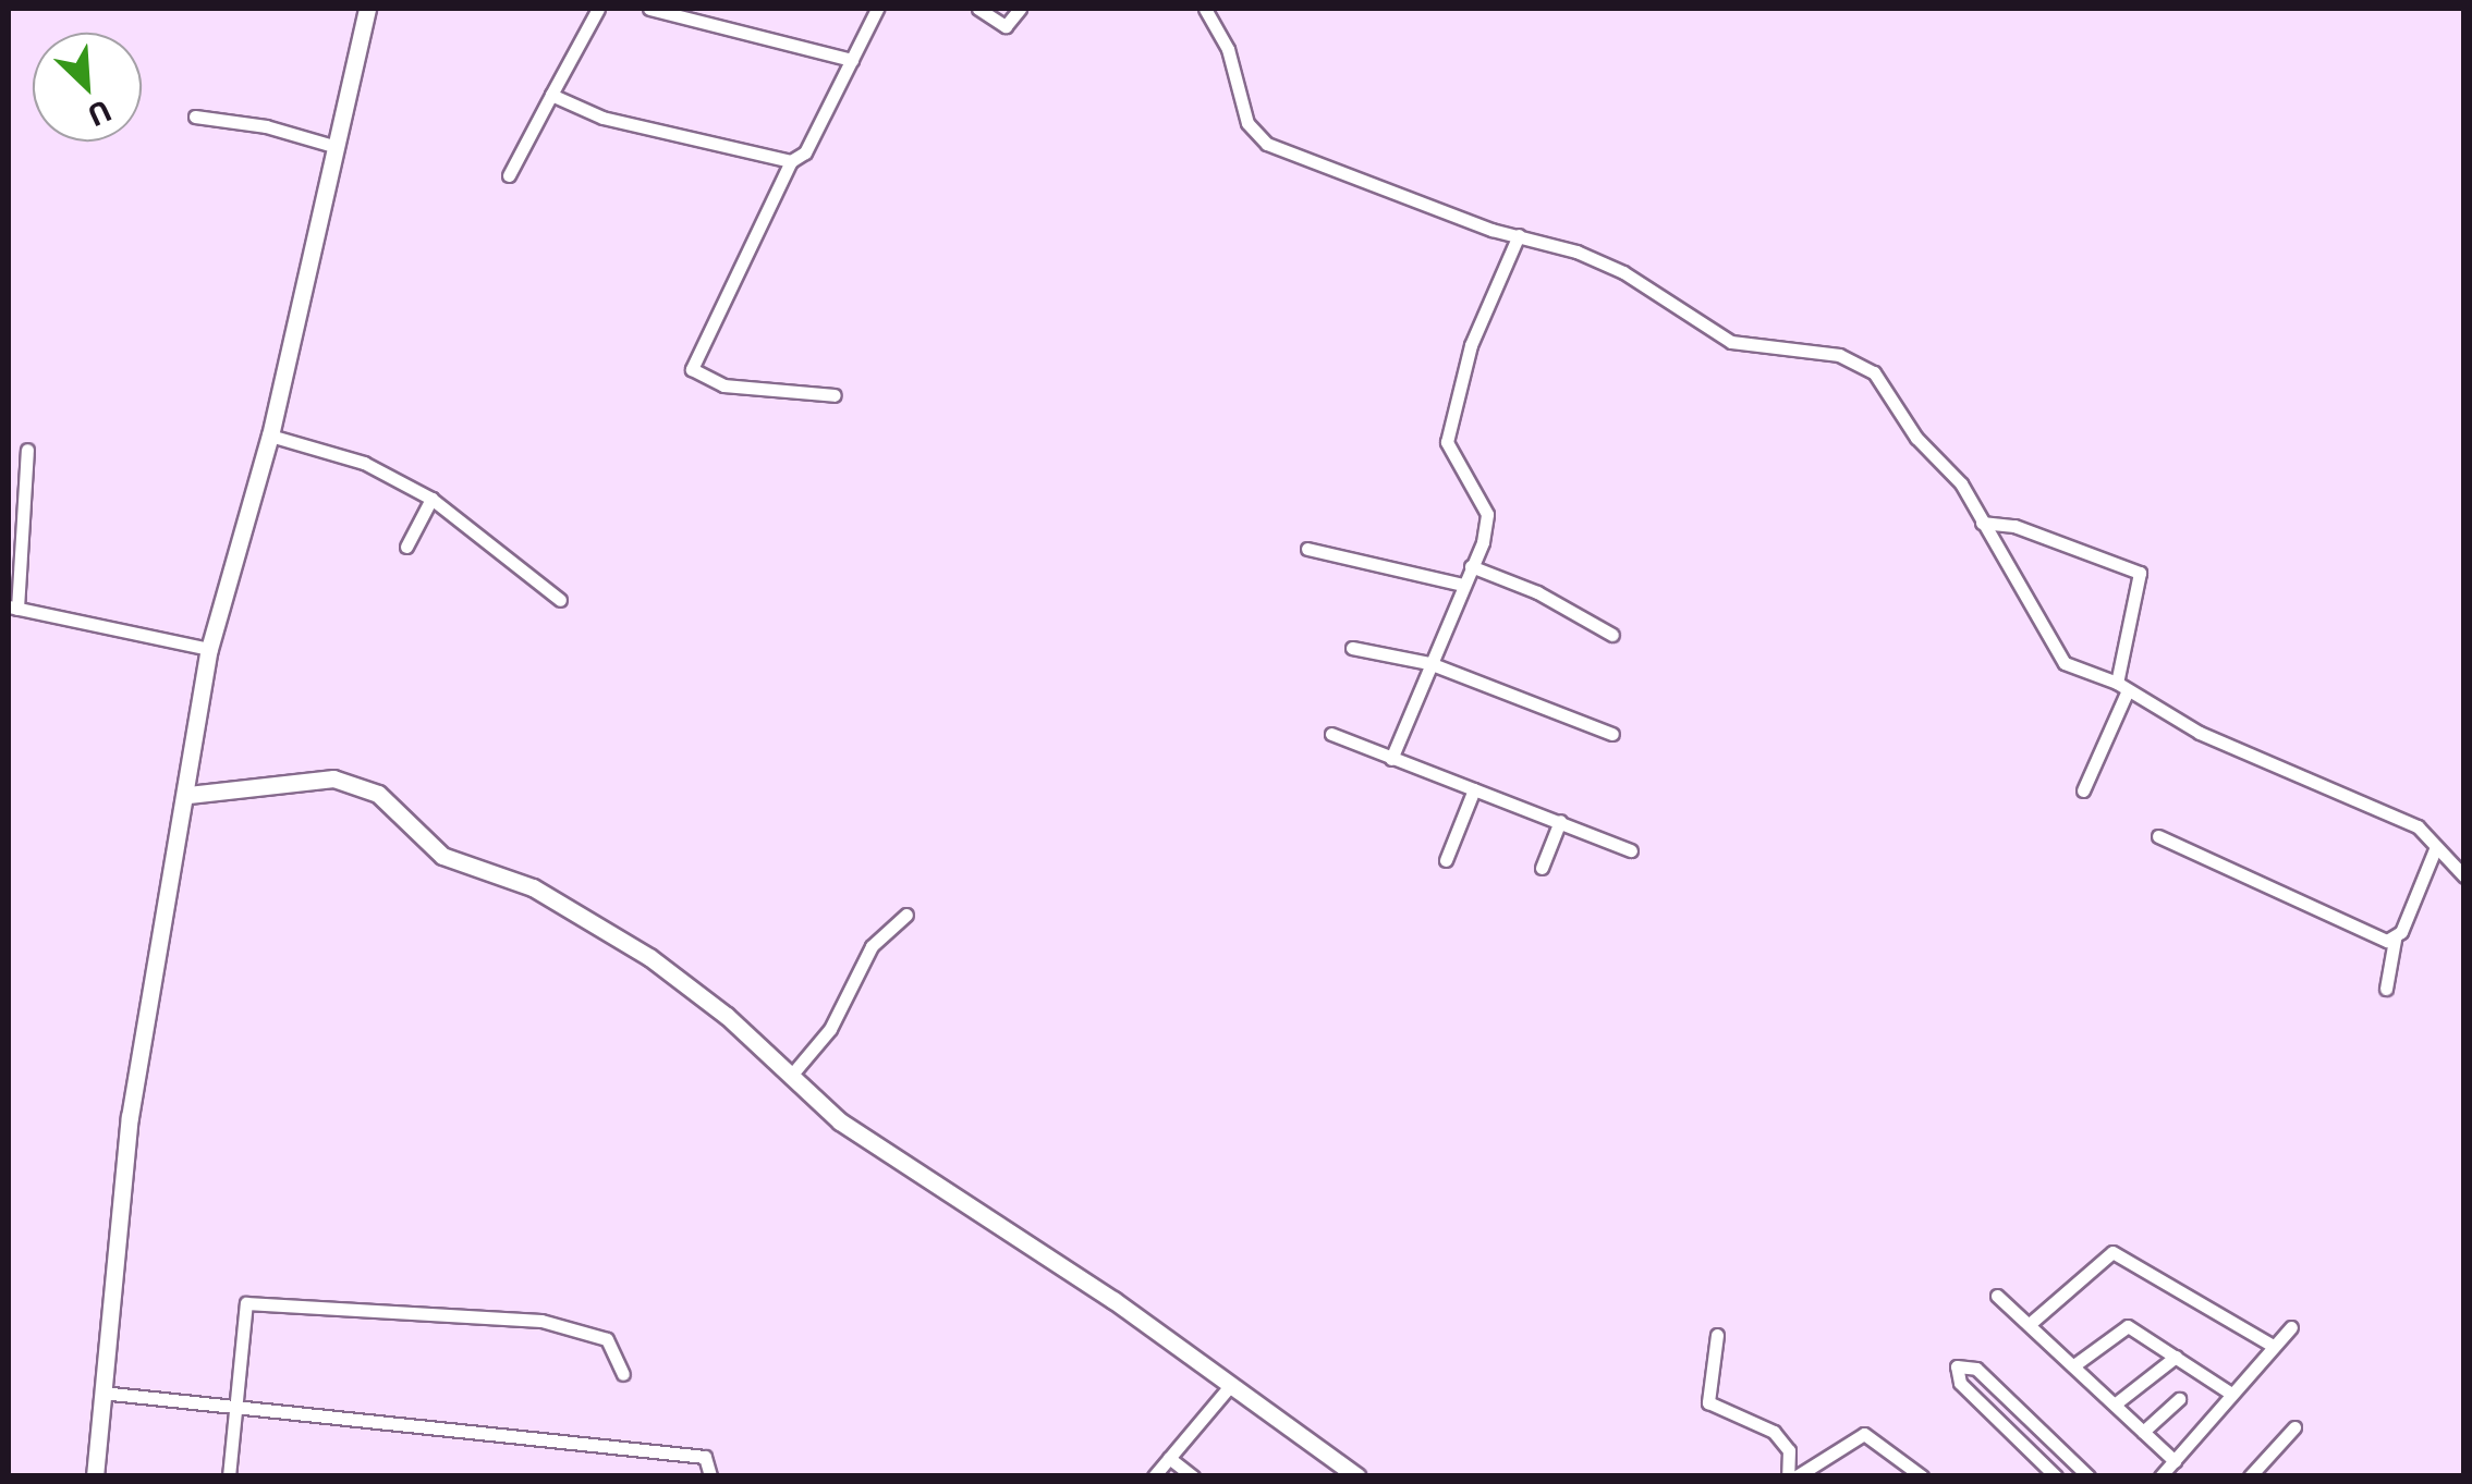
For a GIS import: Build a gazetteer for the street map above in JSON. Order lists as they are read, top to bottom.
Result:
{
  "north": "bottom right"
}
